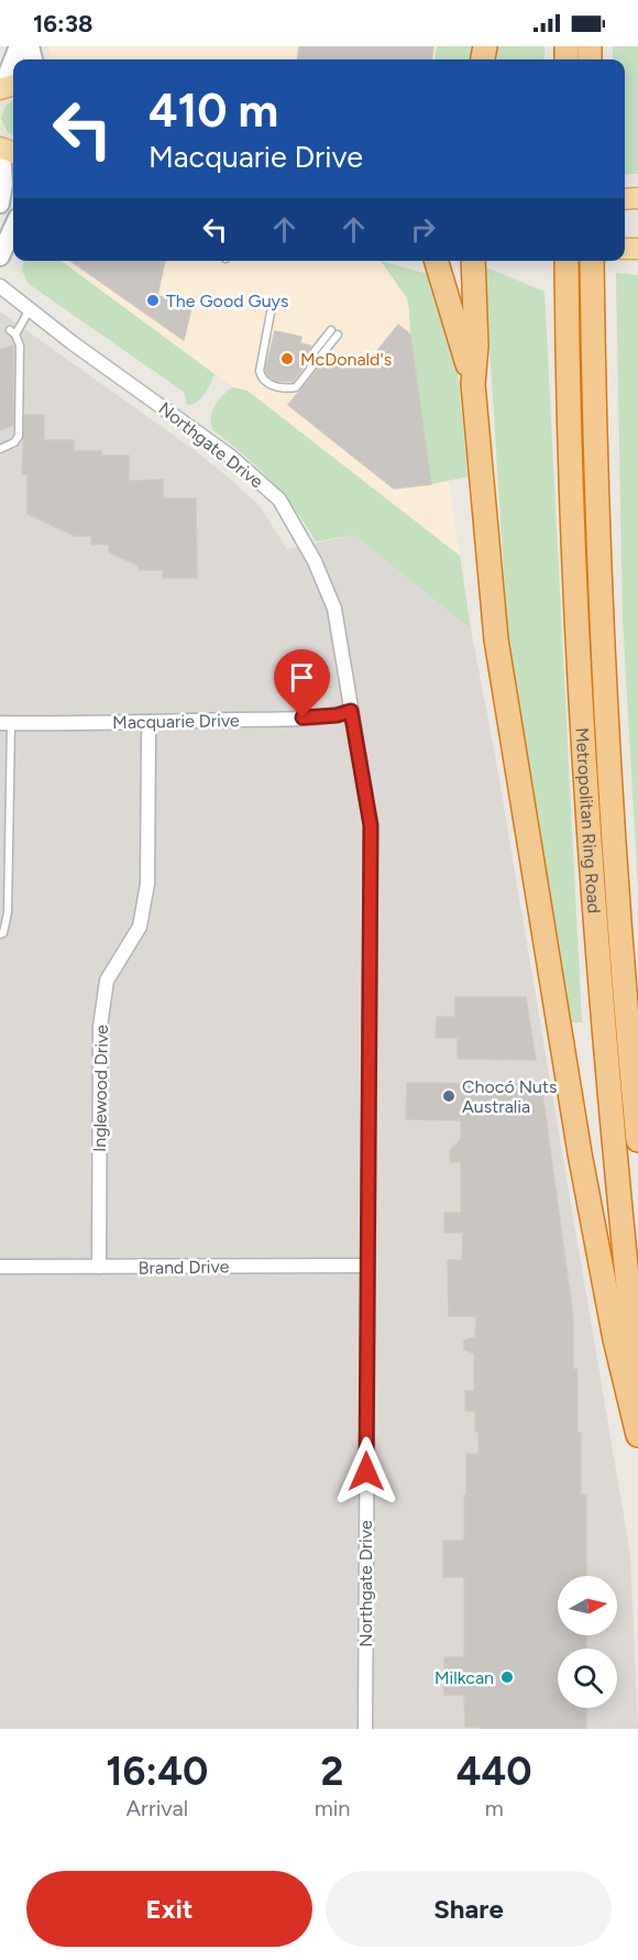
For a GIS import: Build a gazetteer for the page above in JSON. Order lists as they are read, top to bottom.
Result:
{
  "streets": {
    "highway": ["Metropolitan Ring Road"],
    "street": [
      "Northgate Drive",
      "Macquarie Drive",
      "Inglewood Drive",
      "Brand Drive"
    ]
  },
  "crossings": [
    ["Northgate Drive", "Macquarie Drive"],
    ["Northgate Drive", "Brand Drive"],
    ["Macquarie Drive", "Inglewood Drive"],
    ["Inglewood Drive", "Brand Drive"]
  ],
  "places": [
    "The Good Guys",
    "McDonald's",
    "Chocó Nuts Australia",
    "Milkcan"
  ],
  "north": "right",
  "page": {
    "status": "16:38",
    "turn": ["410 m", "Macquarie Drive"],
    "eta": [
      "16:40",
      "Arrival",
      "2",
      "min",
      "440",
      "m"
    ],
    "buttons": ["Exit", "Share"]
  }
}
